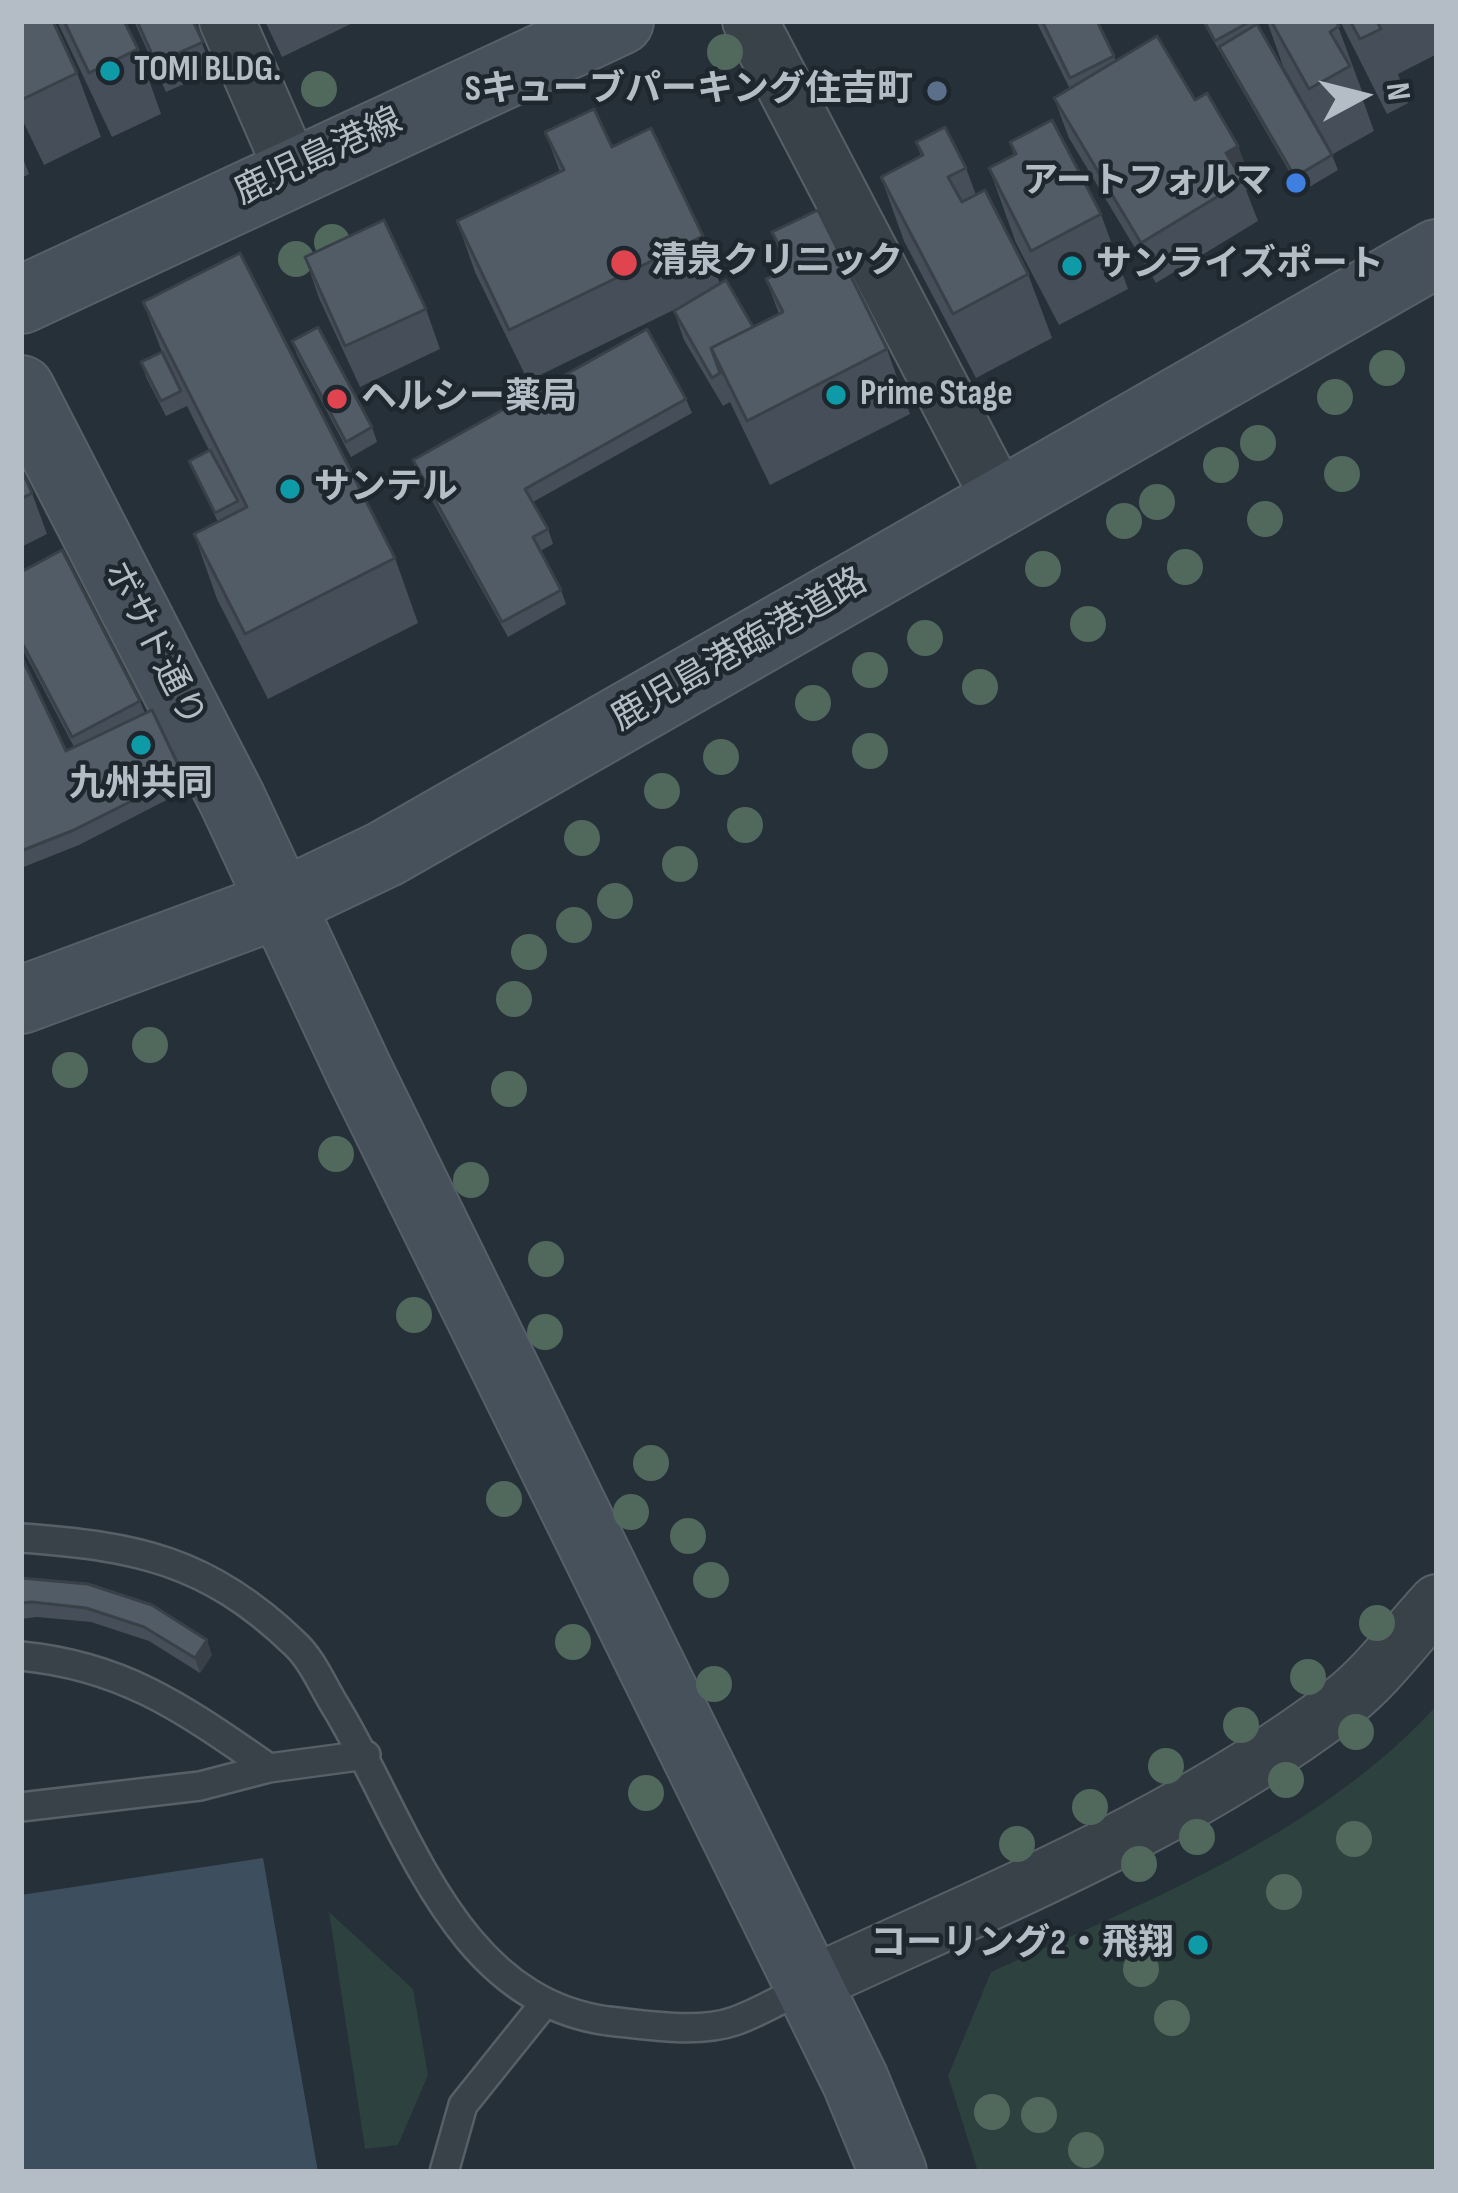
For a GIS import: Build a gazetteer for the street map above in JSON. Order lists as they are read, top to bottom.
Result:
{
  "streets": {
    "street": ["鹿児島港線", "ボサド通り", "鹿児島港臨港道路"]
  },
  "crossings": [
    ["ボサド通り", "鹿児島港臨港道路"]
  ],
  "places": [
    "TOMI BLDG.",
    "Sキューブパーキング住吉町",
    "アートフォルマ",
    "清泉クリニック",
    "サンライズポート",
    "Prime Stage",
    "ヘルシー薬局",
    "サンテル",
    "九州共同",
    "コーリング2・飛翔"
  ],
  "north": "right"
}
